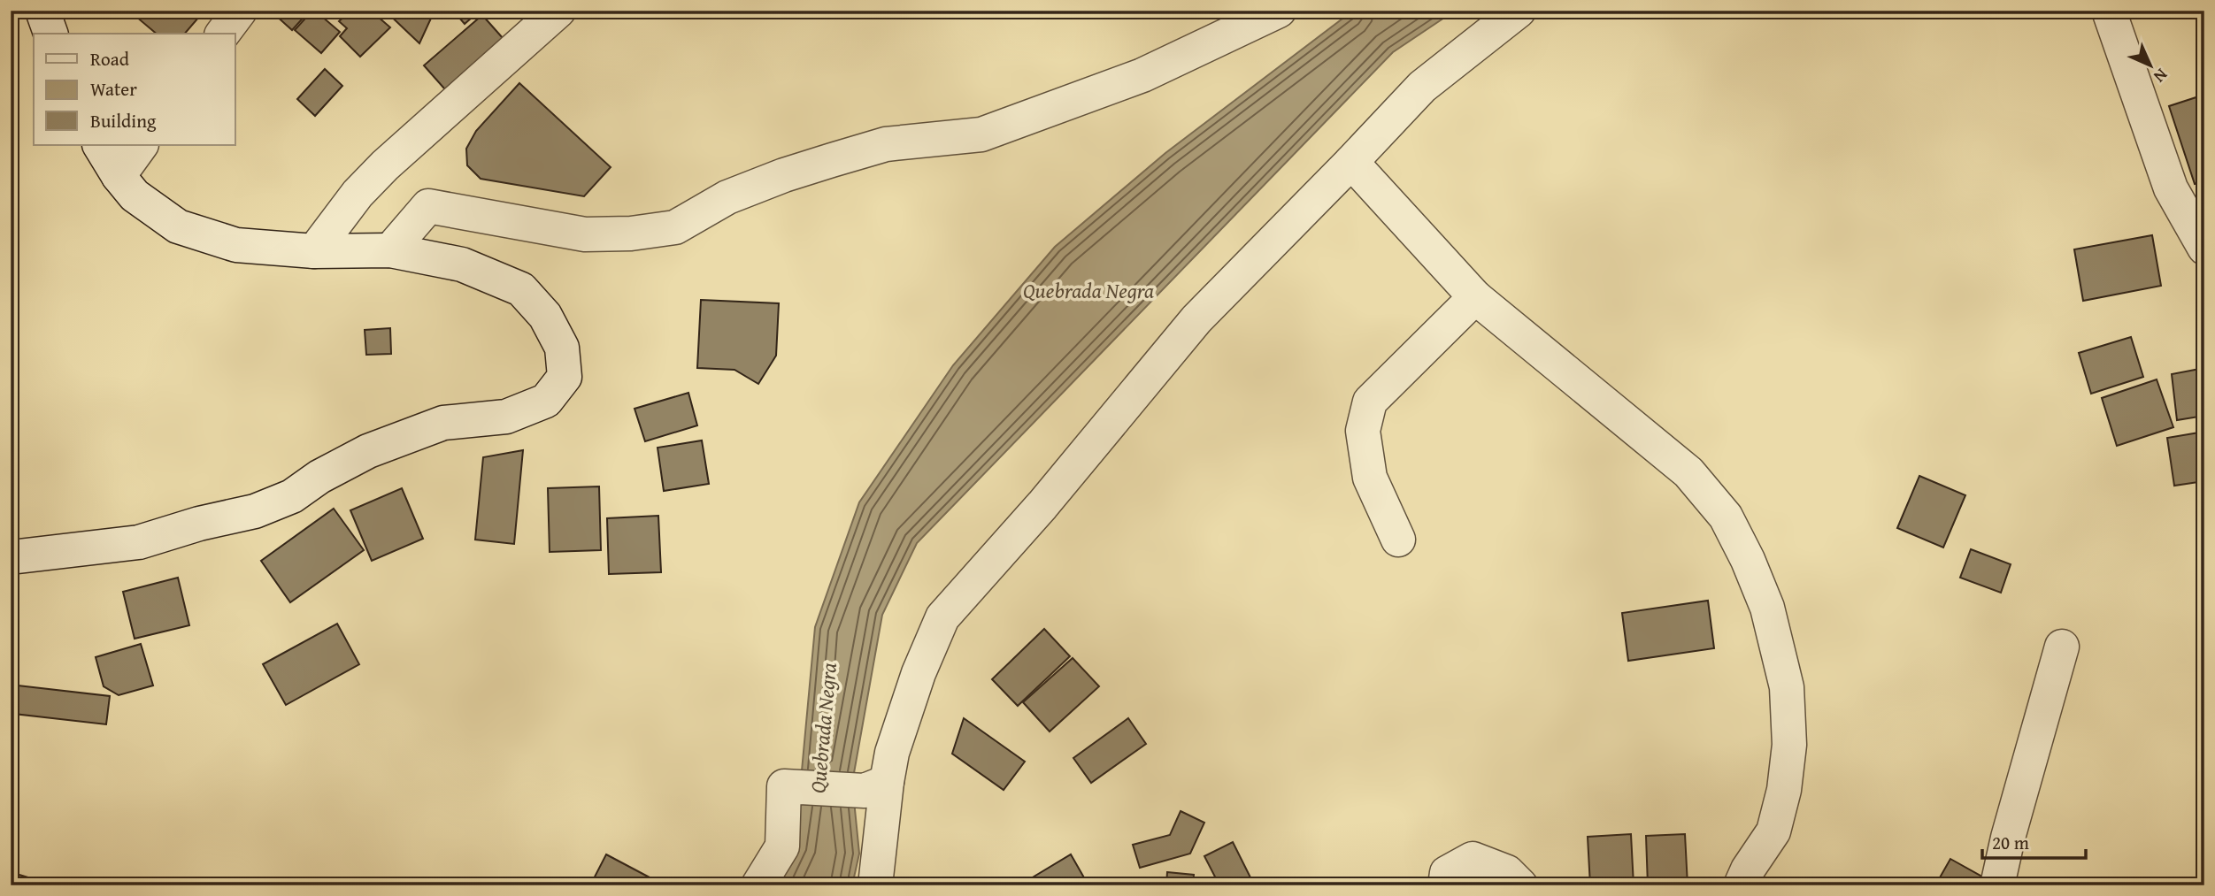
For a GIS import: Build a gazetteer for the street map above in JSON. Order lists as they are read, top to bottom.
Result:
{
  "water": ["Quebrada Negra"],
  "legend": ["Road", "Water", "Building"],
  "scale_bar": "20 m",
  "north": "bottom right"
}
